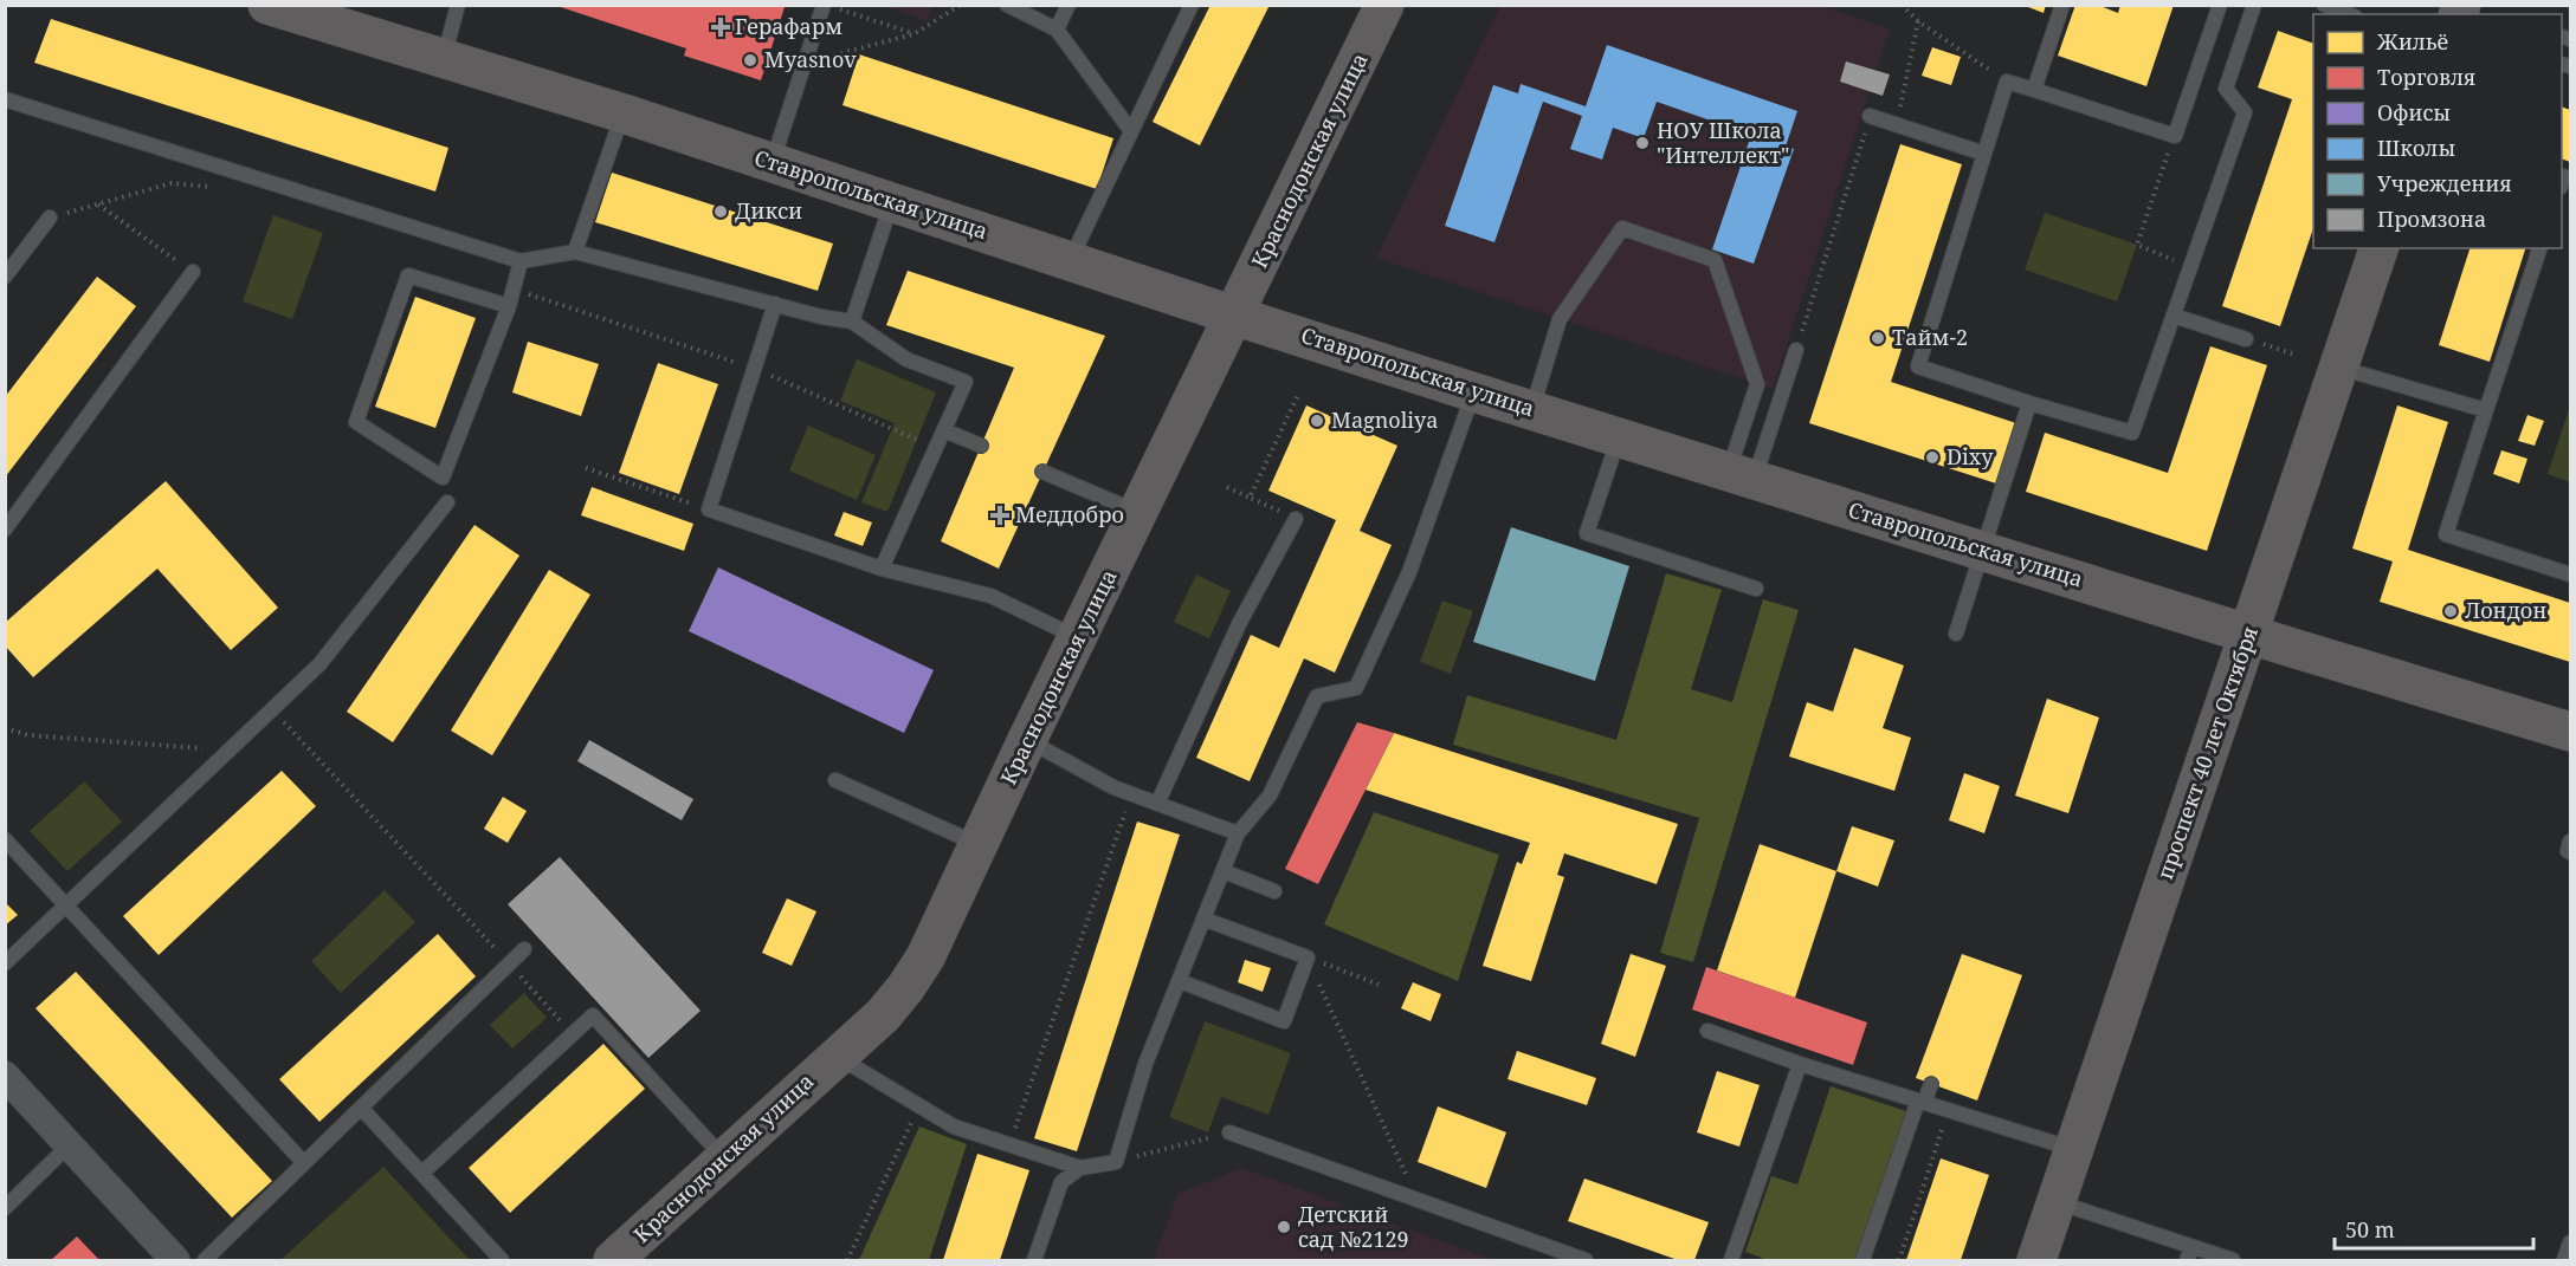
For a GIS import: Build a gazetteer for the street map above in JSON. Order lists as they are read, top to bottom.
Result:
{
  "streets": {
    "main road": ["Краснодонская улица", "Ставропольская улица", "проспект 40 лет Октября"]
  },
  "crossings": [
    ["Краснодонская улица", "Ставропольская улица"],
    ["Ставропольская улица", "проспект 40 лет Октября"]
  ],
  "places": {
    "health": ["Герафарм", "Меддобро"],
    "other": [
      "Myasnov",
      "НОУ Школа \"Интеллект\"",
      "Дикси",
      "Тайм-2",
      "Magnoliya",
      "Dixy",
      "Лондон",
      "Детский сад №2129"
    ]
  },
  "legend": [
    "Жильё",
    "Торговля",
    "Офисы",
    "Школы",
    "Учреждения",
    "Промзона"
  ],
  "scale_bar": "50 m"
}
